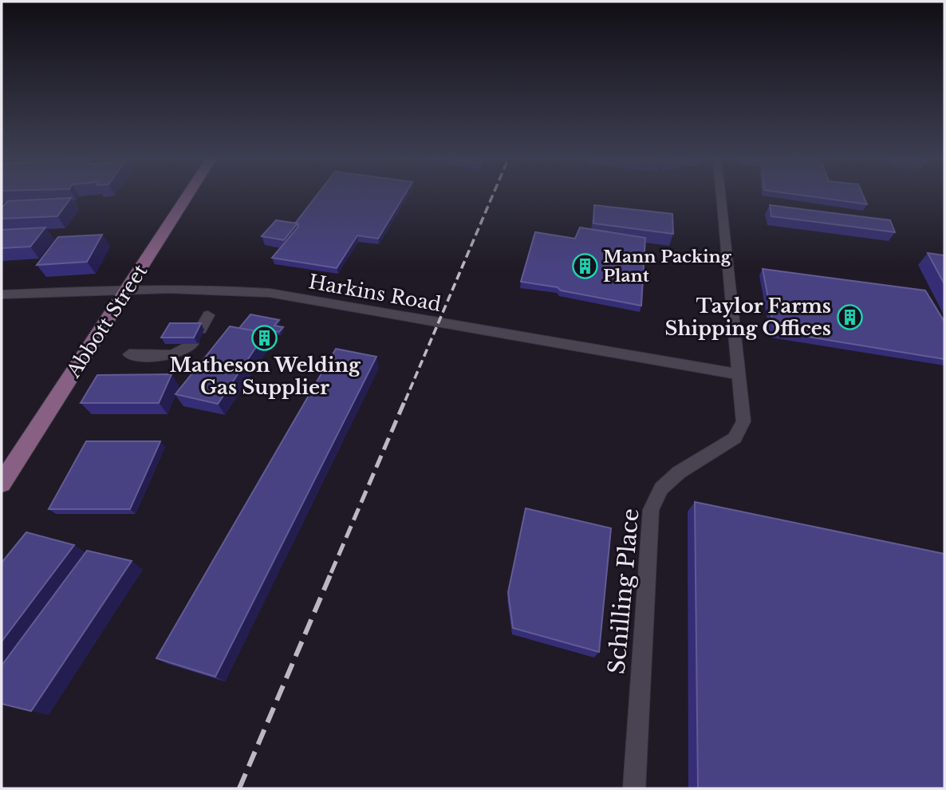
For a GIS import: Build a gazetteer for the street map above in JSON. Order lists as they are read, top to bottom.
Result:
{
  "streets": {
    "main road": ["Abbott Street"],
    "street": ["Harkins Road", "Schilling Place"]
  },
  "crossings": [
    ["Harkins Road", "Abbott Street"],
    ["Harkins Road", "Schilling Place"]
  ],
  "places": {
    "building": ["Mann Packing Plant", "Taylor Farms Shipping Offices", "Matheson Welding Gas Supplier"]
  }
}
